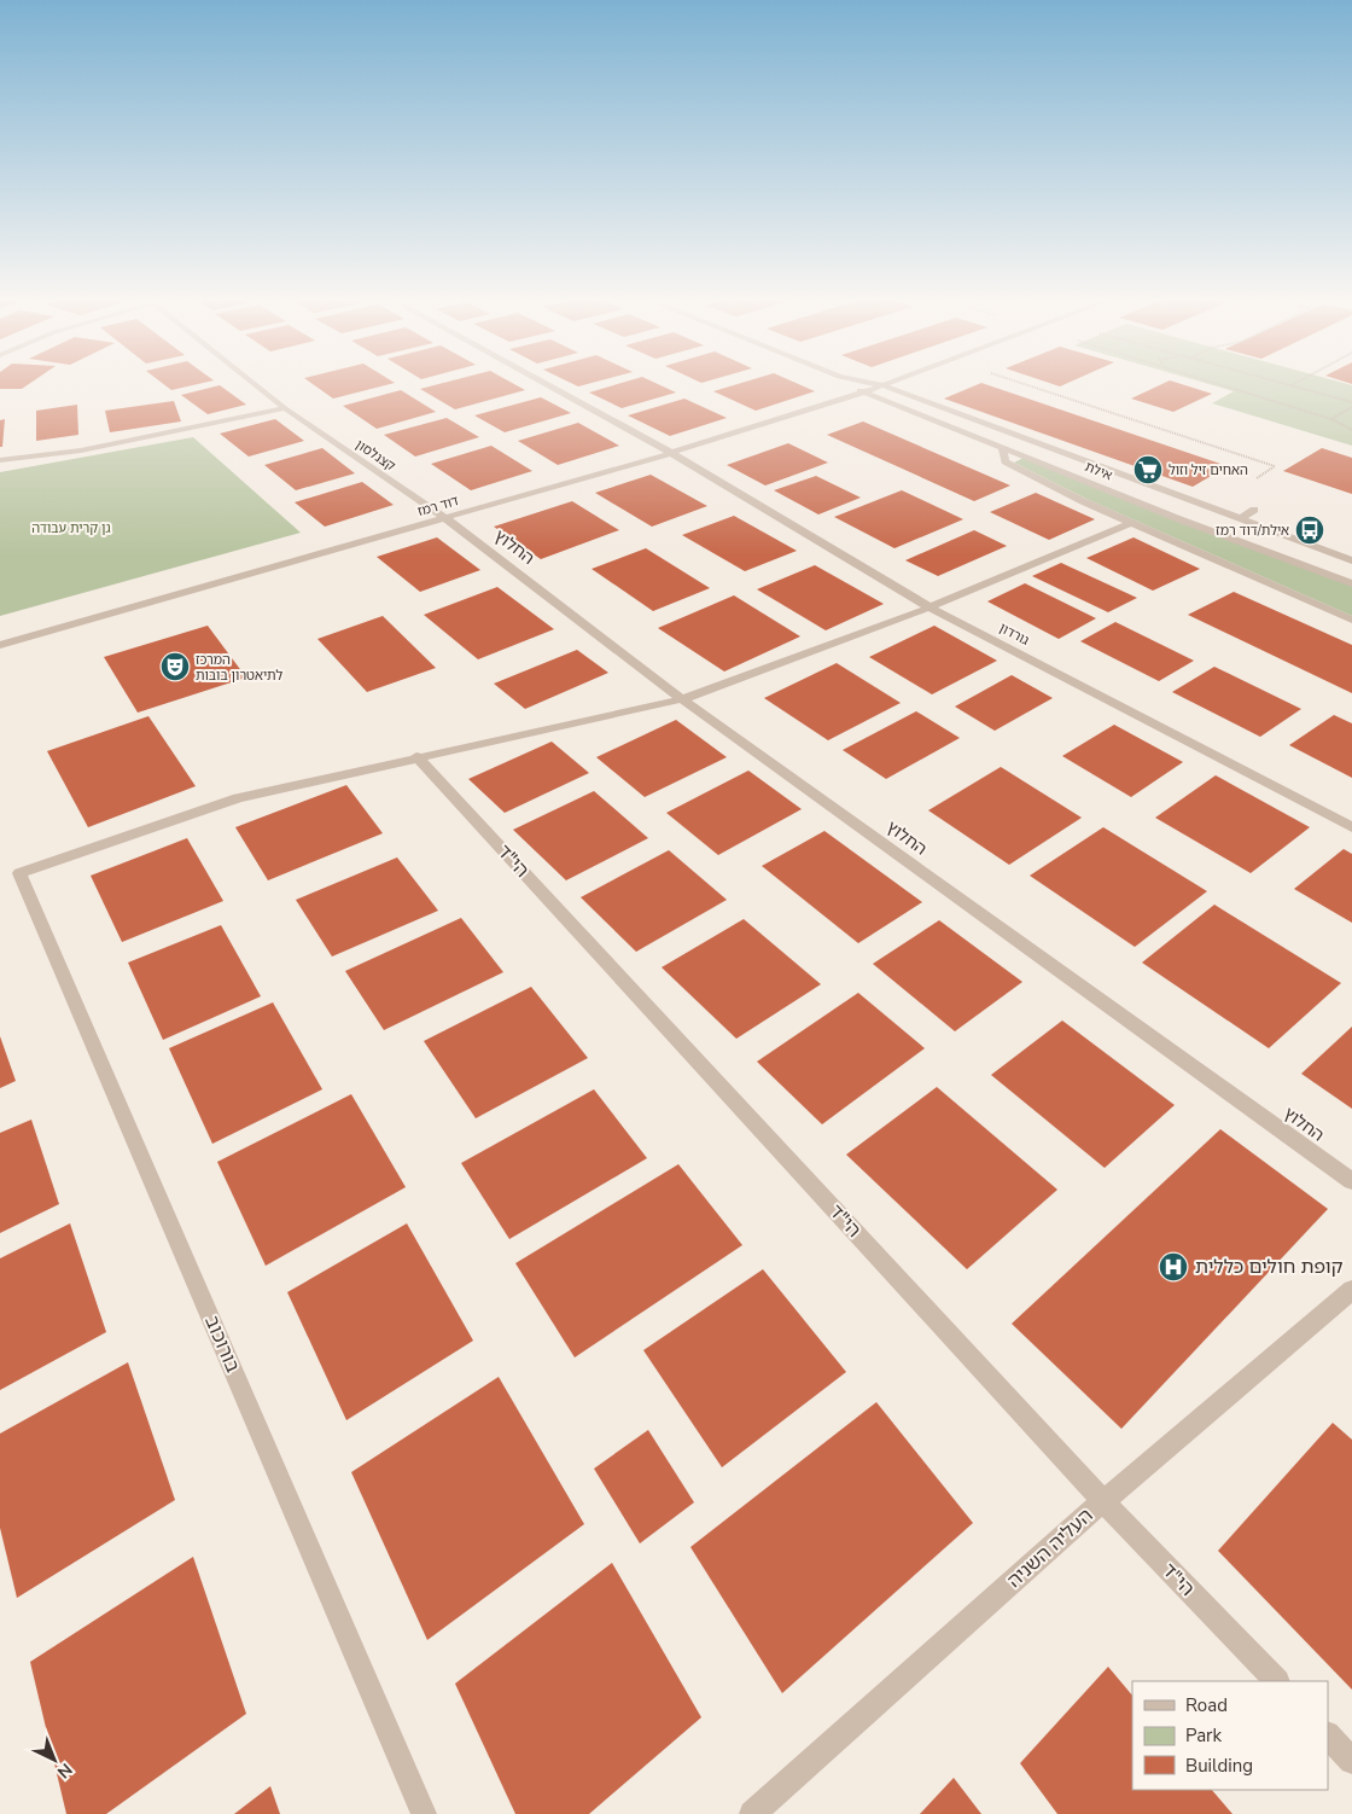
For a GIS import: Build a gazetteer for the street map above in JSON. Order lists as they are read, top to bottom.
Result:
{
  "streets": {
    "street": [
      "קצנלסון",
      "אילת",
      "דוד רמז",
      "החלוץ",
      "גורדון",
      "הי\"ד",
      "בורוכוב",
      "העליה השניה"
    ]
  },
  "crossings": [
    ["קצנלסון", "דוד רמז"],
    ["קצנלסון", "החלוץ"],
    ["אילת", "דוד רמז"],
    ["דוד רמז", "החלוץ"],
    ["דוד רמז", "גורדון"],
    ["הי\"ד", "בורוכוב"],
    ["הי\"ד", "העליה השניה"]
  ],
  "parks": ["גן קרית עבודה"],
  "places": {
    "supermarket": ["האחים זיל וזול"],
    "bus stop": ["אילת/דוד רמז"],
    "theatre": ["המרכז לתיאטרון בובות"],
    "hospital": ["קופת חולים כללית"]
  },
  "legend": ["Road", "Park", "Building"],
  "north": "bottom right"
}
